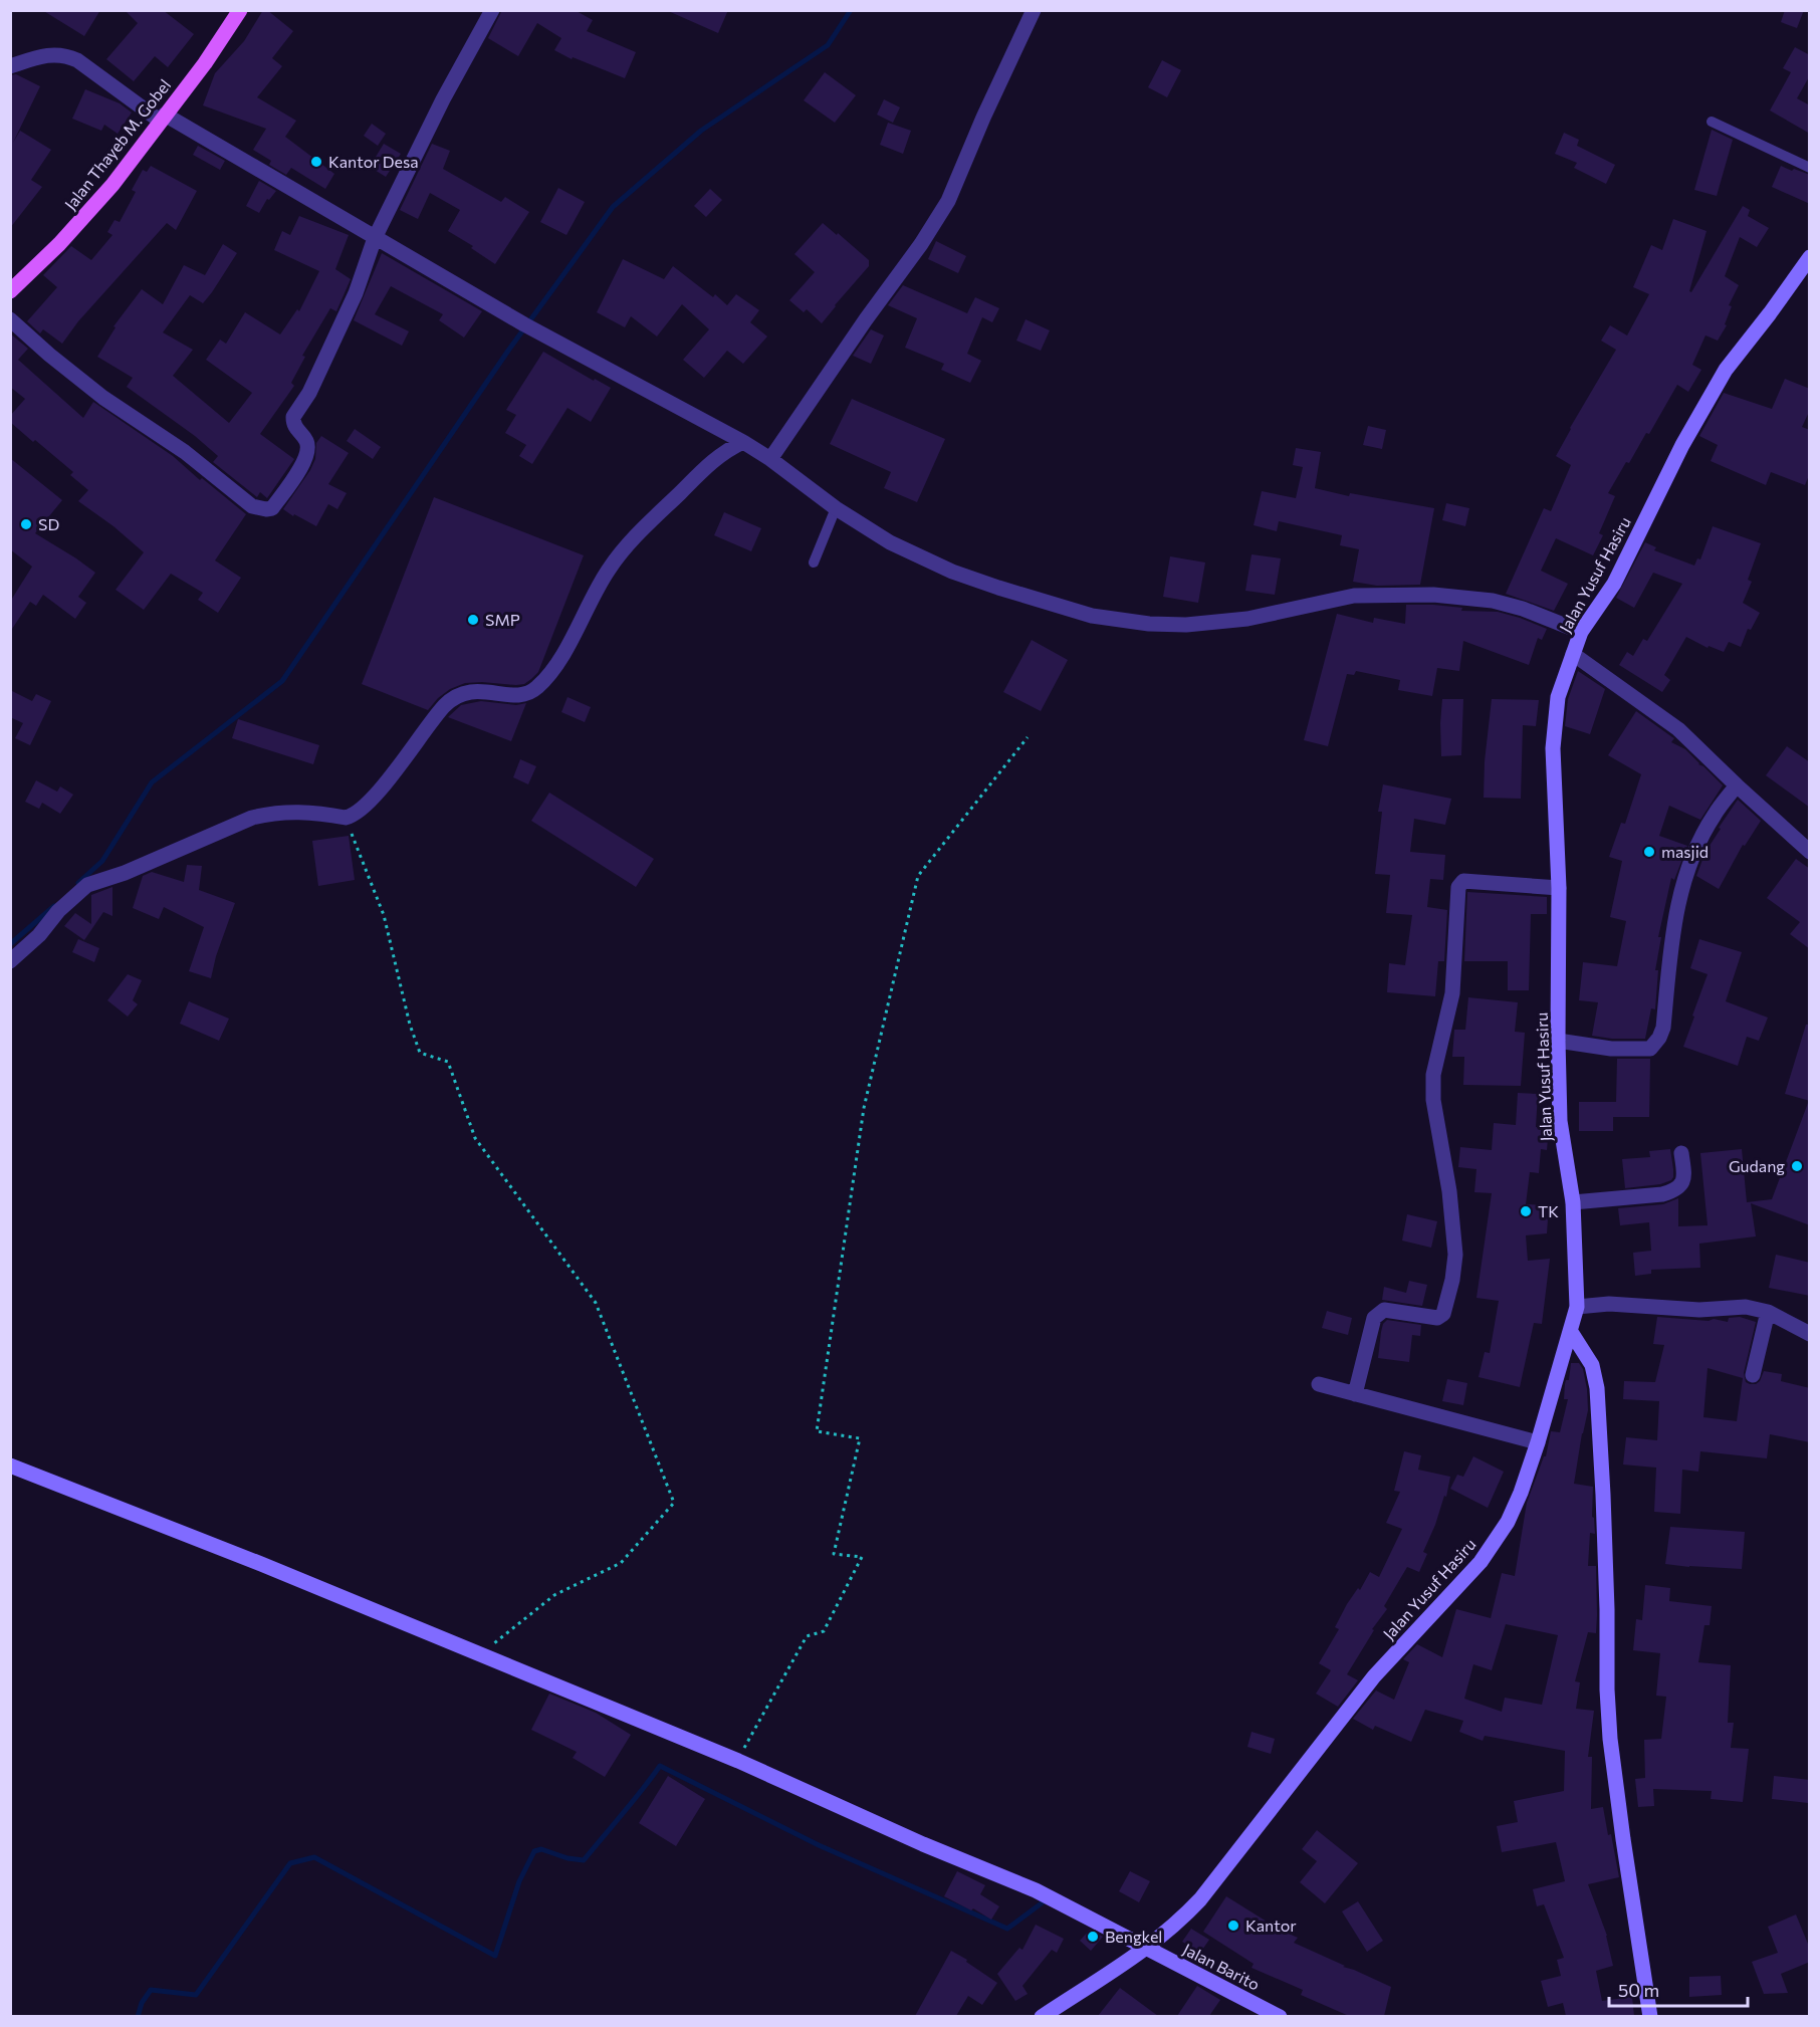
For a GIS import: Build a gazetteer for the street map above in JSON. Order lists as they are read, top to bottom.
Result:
{
  "streets": {
    "main road": ["Jalan Thayeb M. Gobel"],
    "street": ["Jalan Yusuf Hasiru", "Jalan Barito"]
  },
  "crossings": [
    ["Jalan Yusuf Hasiru", "Jalan Barito"]
  ],
  "places": [
    "Kantor Desa",
    "SD",
    "SMP",
    "masjid",
    "Gudang",
    "TK",
    "Kantor",
    "Bengkel"
  ],
  "scale_bar": "50 m"
}
